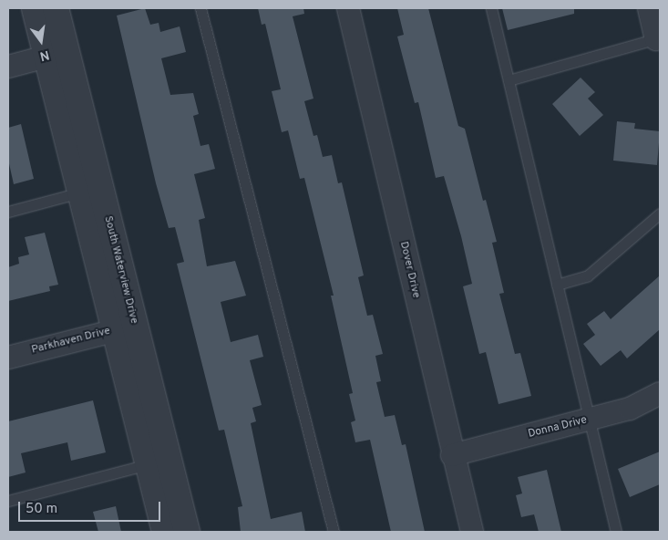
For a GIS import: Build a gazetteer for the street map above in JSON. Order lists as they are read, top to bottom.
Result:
{
  "streets": {
    "street": [
      "South Waterview Drive",
      "Dover Drive",
      "Parkhaven Drive",
      "Donna Drive"
    ]
  },
  "crossings": [
    ["South Waterview Drive", "Parkhaven Drive"],
    ["Dover Drive", "Donna Drive"]
  ],
  "scale_bar": "50 m",
  "north": "bottom"
}
